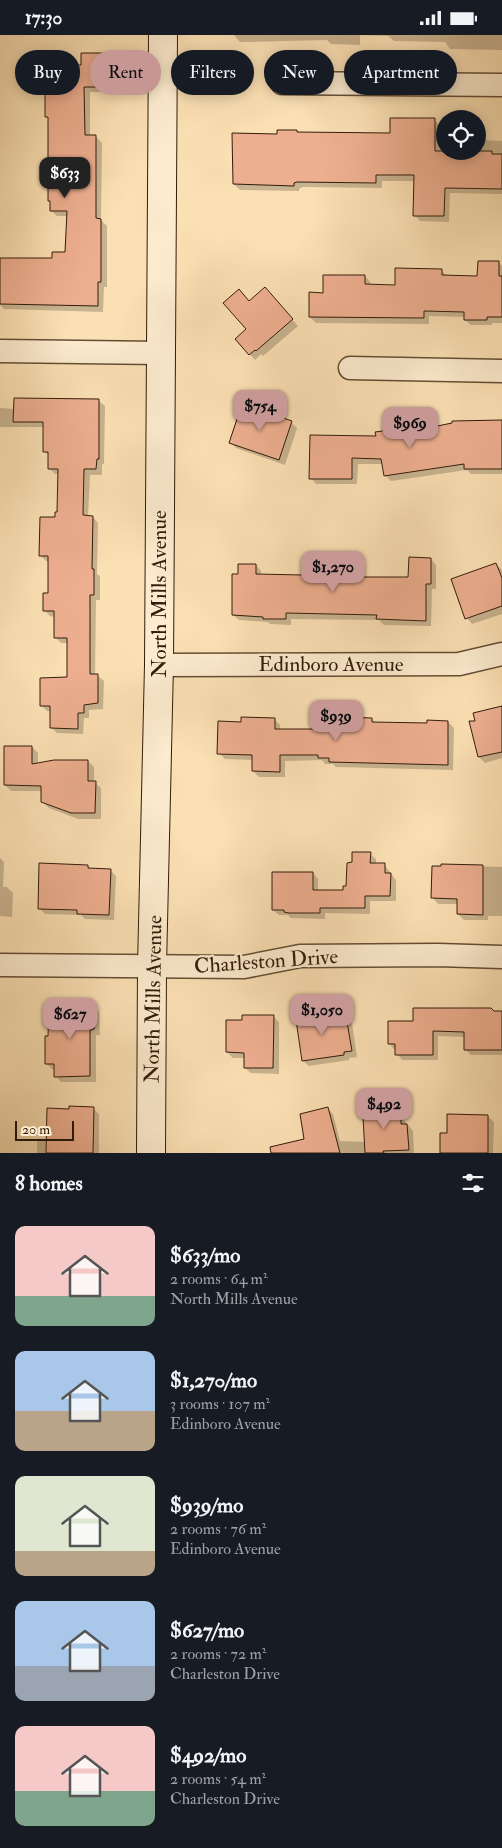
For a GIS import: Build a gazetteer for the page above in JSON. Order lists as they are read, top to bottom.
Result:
{
  "streets": {
    "main road": ["North Mills Avenue"],
    "street": ["Edinboro Avenue", "Charleston Drive"]
  },
  "crossings": [
    ["North Mills Avenue", "Edinboro Avenue"],
    ["North Mills Avenue", "Charleston Drive"]
  ],
  "scale_bar": "20 m",
  "page": {
    "status": "17:30",
    "chip": [
      "Buy",
      "Rent",
      "Filters",
      "New",
      "Apartment"
    ],
    "price": [
      "$633",
      "$754",
      "$969",
      "$1,270",
      "$939",
      "$1,050",
      "$627",
      "$492"
    ],
    "scale": "20 m",
    "heading": "8 homes",
    "list": [
      {
        "name": "$633/mo",
        "note": "2 rooms · 64 m² · North Mills Avenue"
      },
      {
        "name": "$1,270/mo",
        "note": "3 rooms · 107 m² · Edinboro Avenue"
      },
      {
        "name": "$939/mo",
        "note": "2 rooms · 76 m² · Edinboro Avenue"
      },
      {
        "name": "$627/mo",
        "note": "2 rooms · 72 m² · Charleston Drive"
      },
      {
        "name": "$492/mo",
        "note": "2 rooms · 54 m² · Charleston Drive"
      }
    ]
  }
}
